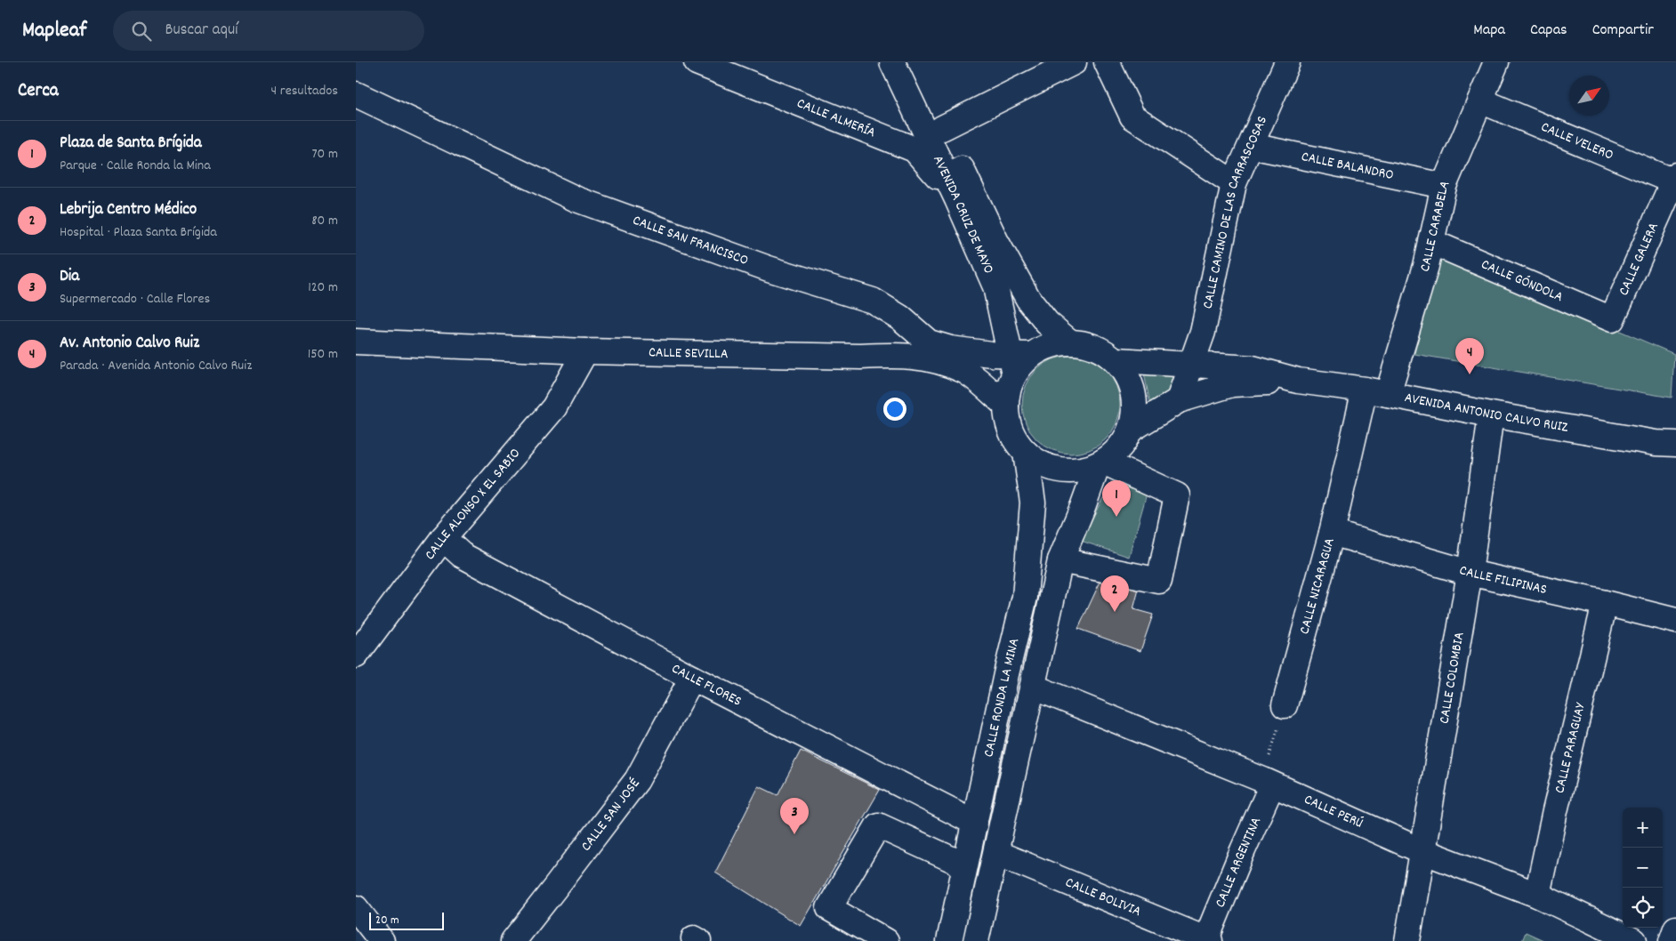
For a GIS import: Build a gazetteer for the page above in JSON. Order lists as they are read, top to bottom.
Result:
{
  "streets": {
    "street": [
      "CALLE ALMERÍA",
      "CALLE VELERO",
      "CALLE BALANDRO",
      "CALLE CAMINO DE LAS CARRASCOSAS",
      "AVENIDA CRUZ DE MAYO",
      "CALLE CARABELA",
      "CALLE SAN FRANCISCO",
      "CALLE GALERA",
      "CALLE GÓNDOLA",
      "CALLE SEVILLA",
      "AVENIDA ANTONIO CALVO RUIZ",
      "CALLE ALONSO X EL SABIO",
      "CALLE FILIPINAS",
      "CALLE NICARAGUA",
      "CALLE COLOMBIA",
      "CALLE FLORES",
      "CALLE RONDA LA MINA",
      "CALLE PARAGUAY",
      "CALLE PERÚ",
      "CALLE SAN JOSÉ",
      "CALLE ARGENTINA",
      "CALLE BOLIVIA"
    ]
  },
  "crossings": [
    ["CALLE ALMERÍA", "AVENIDA CRUZ DE MAYO"],
    ["CALLE VELERO", "CALLE CARABELA"],
    ["CALLE VELERO", "CALLE GALERA"],
    ["CALLE BALANDRO", "CALLE CAMINO DE LAS CARRASCOSAS"],
    ["CALLE BALANDRO", "CALLE CARABELA"],
    ["CALLE CAMINO DE LAS CARRASCOSAS", "AVENIDA ANTONIO CALVO RUIZ"],
    ["AVENIDA CRUZ DE MAYO", "CALLE SAN FRANCISCO"],
    ["AVENIDA CRUZ DE MAYO", "CALLE SEVILLA"],
    ["AVENIDA CRUZ DE MAYO", "AVENIDA ANTONIO CALVO RUIZ"],
    ["AVENIDA CRUZ DE MAYO", "CALLE RONDA LA MINA"],
    ["CALLE CARABELA", "CALLE GÓNDOLA"],
    ["CALLE CARABELA", "AVENIDA ANTONIO CALVO RUIZ"],
    ["CALLE SAN FRANCISCO", "CALLE SEVILLA"],
    ["CALLE SAN FRANCISCO", "AVENIDA ANTONIO CALVO RUIZ"],
    ["CALLE SAN FRANCISCO", "CALLE RONDA LA MINA"],
    ["CALLE GALERA", "CALLE GÓNDOLA"],
    ["CALLE SEVILLA", "AVENIDA ANTONIO CALVO RUIZ"],
    ["CALLE SEVILLA", "CALLE ALONSO X EL SABIO"],
    ["CALLE SEVILLA", "CALLE RONDA LA MINA"],
    ["AVENIDA ANTONIO CALVO RUIZ", "CALLE NICARAGUA"],
    ["AVENIDA ANTONIO CALVO RUIZ", "CALLE COLOMBIA"],
    ["AVENIDA ANTONIO CALVO RUIZ", "CALLE RONDA LA MINA"],
    ["CALLE ALONSO X EL SABIO", "CALLE FLORES"],
    ["CALLE FILIPINAS", "CALLE NICARAGUA"],
    ["CALLE FILIPINAS", "CALLE COLOMBIA"],
    ["CALLE FILIPINAS", "CALLE PARAGUAY"],
    ["CALLE COLOMBIA", "CALLE PERÚ"],
    ["CALLE FLORES", "CALLE RONDA LA MINA"],
    ["CALLE FLORES", "CALLE SAN JOSÉ"],
    ["CALLE RONDA LA MINA", "CALLE PERÚ"],
    ["CALLE RONDA LA MINA", "CALLE BOLIVIA"],
    ["CALLE PARAGUAY", "CALLE PERÚ"],
    ["CALLE PERÚ", "CALLE ARGENTINA"],
    ["CALLE ARGENTINA", "CALLE BOLIVIA"]
  ],
  "scale_bar": "20 m",
  "north": "top right",
  "page": {
    "header": "Mapleaf",
    "search": "Buscar aquí",
    "nav": ["Mapa", "Capas", "Compartir"],
    "heading": ["Cerca", "4 resultados"],
    "list": [
      {
        "mark": "1",
        "name": "Plaza de Santa Brígida",
        "note": "Parque · Calle Ronda la Mina",
        "value": "70 m"
      },
      {
        "mark": "2",
        "name": "Lebrija Centro Médico",
        "note": "Hospital · Plaza Santa Brígida",
        "value": "80 m"
      },
      {
        "mark": "3",
        "name": "Dia",
        "note": "Supermercado · Calle Flores",
        "value": "120 m"
      },
      {
        "mark": "4",
        "name": "Av. Antonio Calvo Ruiz",
        "note": "Parada · Avenida Antonio Calvo Ruiz",
        "value": "150 m"
      }
    ],
    "pins": [
      "4",
      "1",
      "2",
      "3"
    ],
    "map_buttons": ["+", "−"],
    "scale": "20 m"
  }
}
